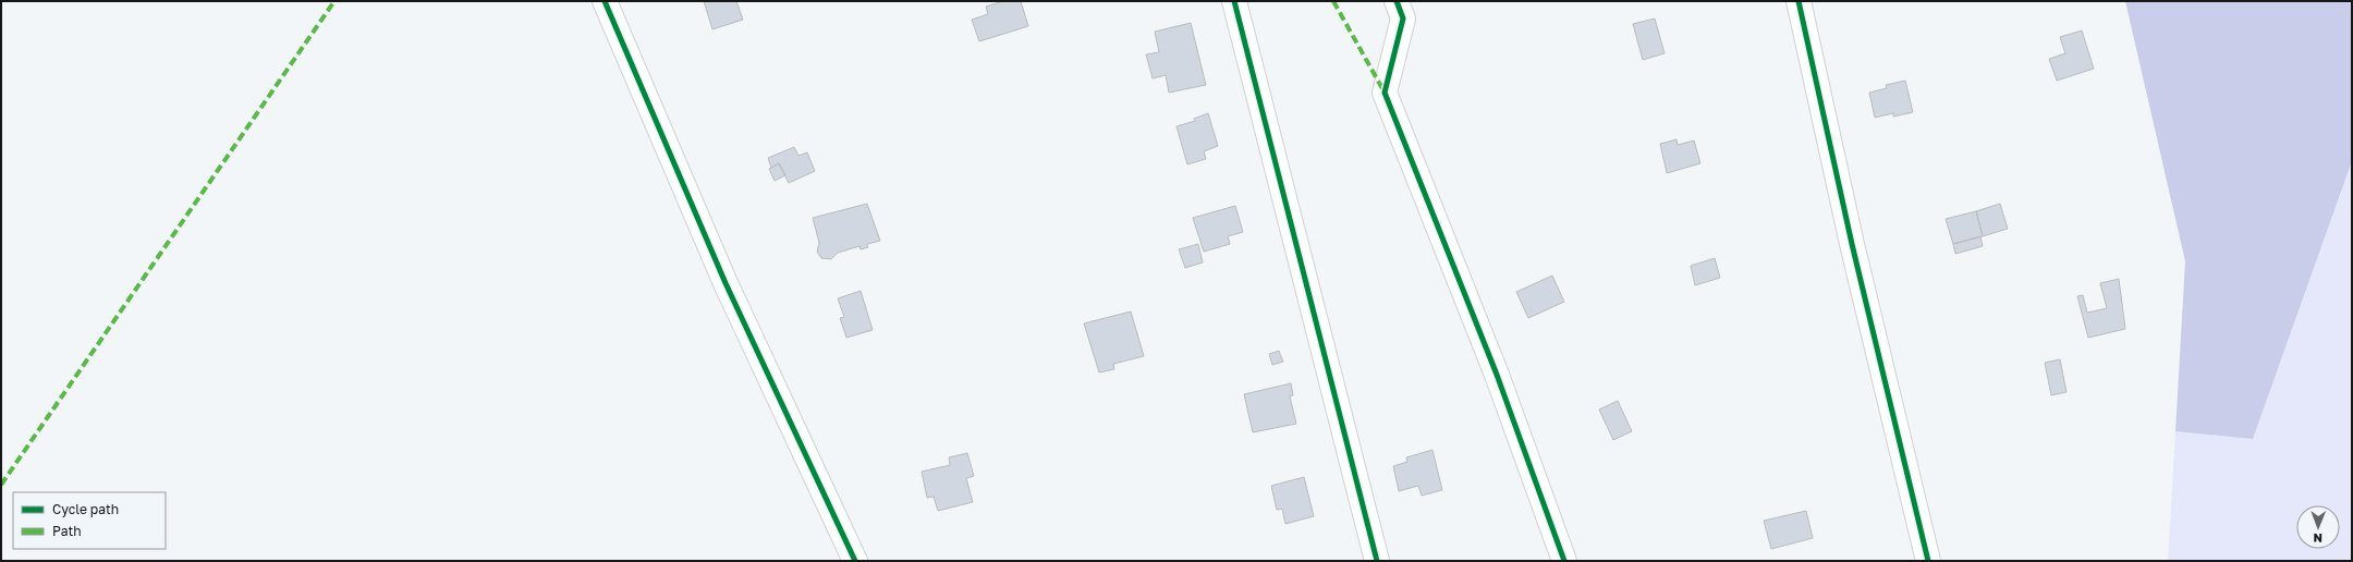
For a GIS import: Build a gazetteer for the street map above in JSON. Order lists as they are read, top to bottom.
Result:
{
  "legend": ["Cycle path", "Path"],
  "north": "bottom"
}
